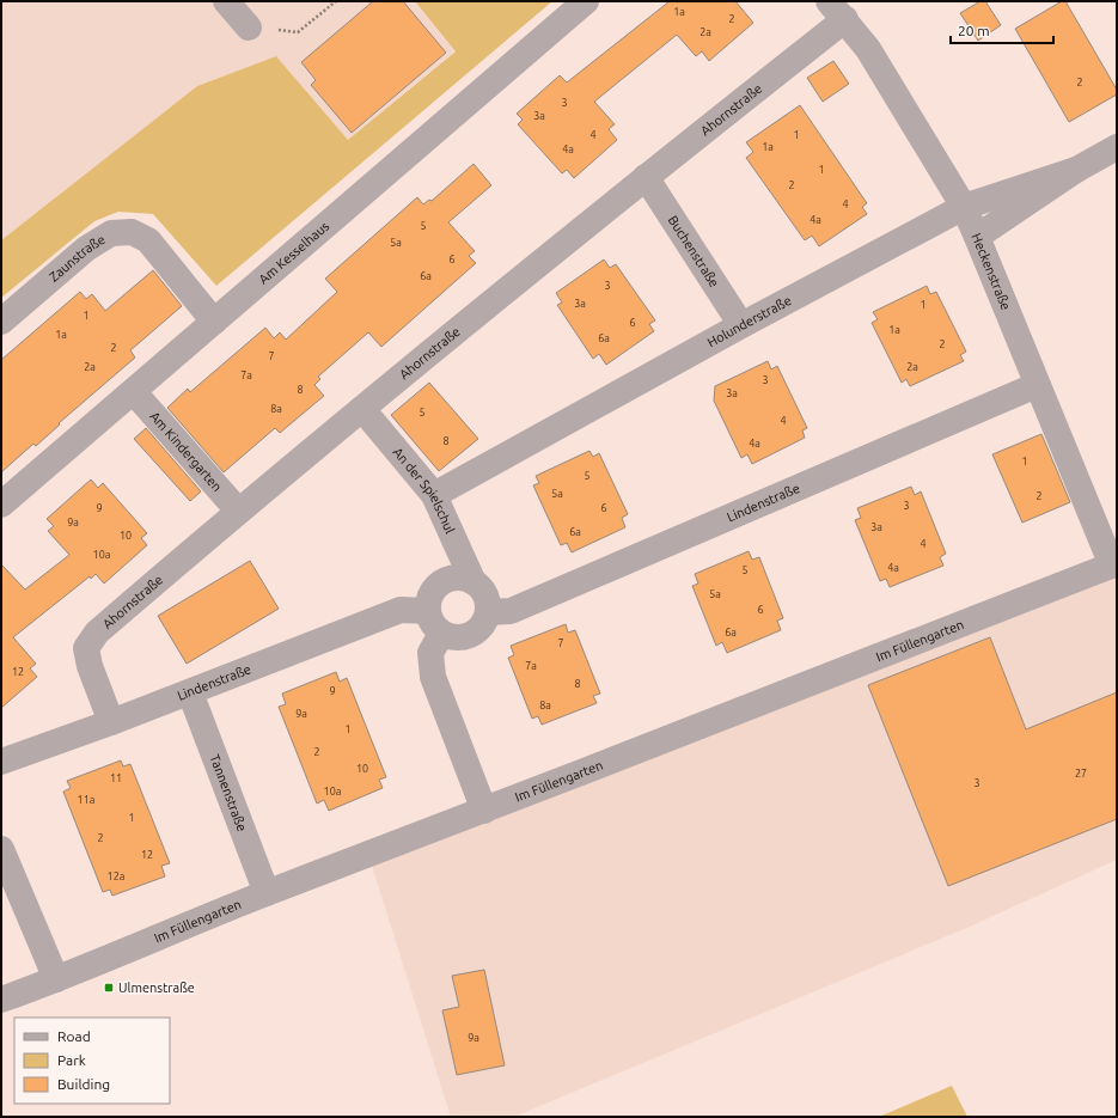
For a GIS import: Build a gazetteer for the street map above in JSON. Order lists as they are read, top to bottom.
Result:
{
  "streets": {
    "street": [
      "Ahornstraße",
      "Buchenstraße",
      "Am Kesselhaus",
      "Zaunstraße",
      "Heckenstraße",
      "Holunderstraße",
      "Am Kindergarten",
      "An der Spielschul",
      "Lindenstraße",
      "Im Füllengarten",
      "Tannenstraße"
    ]
  },
  "crossings": [
    ["Ahornstraße", "Buchenstraße"],
    ["Ahornstraße", "Heckenstraße"],
    ["Ahornstraße", "Am Kindergarten"],
    ["Ahornstraße", "An der Spielschul"],
    ["Ahornstraße", "Lindenstraße"],
    ["Buchenstraße", "Holunderstraße"],
    ["Am Kesselhaus", "Zaunstraße"],
    ["Am Kesselhaus", "Am Kindergarten"],
    ["Heckenstraße", "Holunderstraße"],
    ["Heckenstraße", "Lindenstraße"],
    ["Heckenstraße", "Im Füllengarten"],
    ["Holunderstraße", "An der Spielschul"],
    ["An der Spielschul", "Lindenstraße"],
    ["Lindenstraße", "Tannenstraße"],
    ["Im Füllengarten", "Tannenstraße"]
  ],
  "places": {
    "transit": ["Ulmenstraße"]
  },
  "house_numbers": [
    "1a",
    "2",
    "2a",
    "2",
    "3",
    "3a",
    "4",
    "1",
    "1a",
    "4a",
    "1",
    "2",
    "4",
    "4a",
    "5",
    "5a",
    "6",
    "6a",
    "3",
    "3a",
    "1",
    "1",
    "6",
    "1a",
    "1a",
    "6a",
    "2",
    "2",
    "7",
    "2a",
    "2a",
    "7a",
    "3",
    "8",
    "3a",
    "8a",
    "5",
    "4",
    "8",
    "4a",
    "1",
    "5",
    "5a",
    "2",
    "3",
    "9",
    "6",
    "9a",
    "3a",
    "6a",
    "10",
    "4",
    "10a",
    "4a",
    "5",
    "5a",
    "6",
    "6a",
    "7",
    "7a",
    "12",
    "8",
    "9",
    "8a",
    "9a",
    "1",
    "2",
    "10",
    "27",
    "11",
    "3",
    "10a",
    "11a",
    "1",
    "2",
    "12",
    "12a",
    "9a"
  ],
  "legend": ["Road", "Park", "Building"],
  "scale_bar": "20 m"
}
